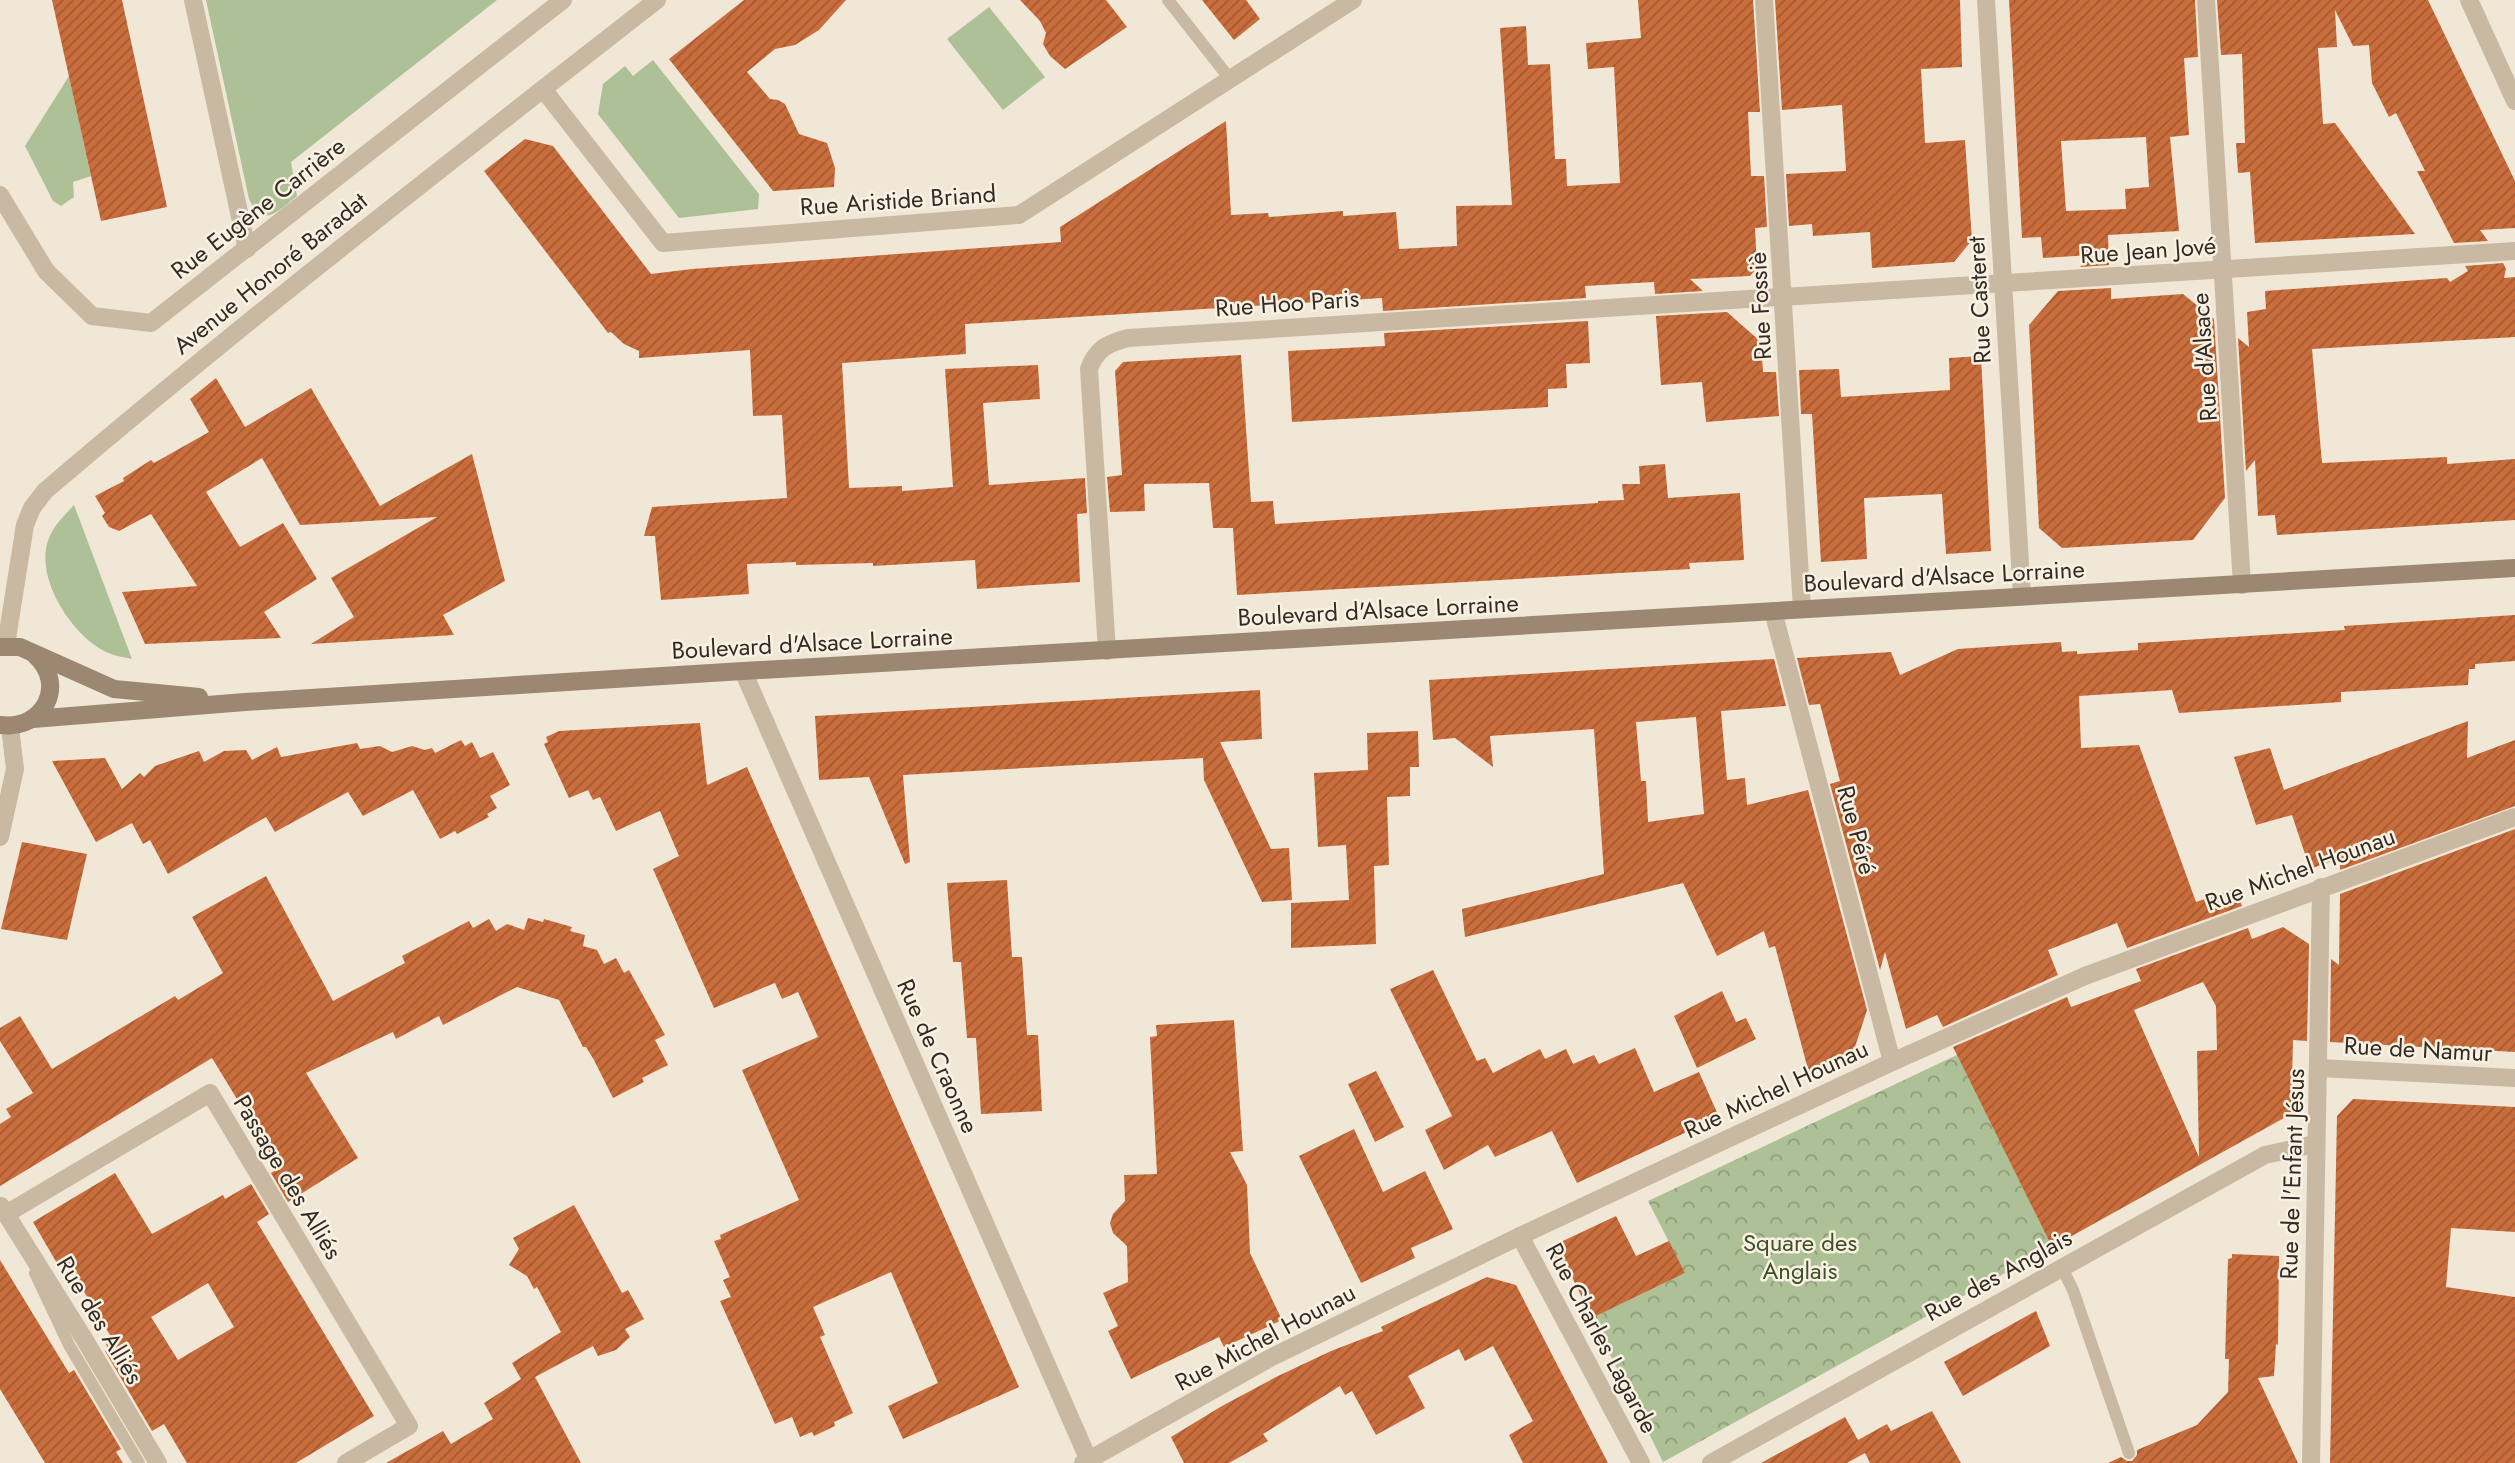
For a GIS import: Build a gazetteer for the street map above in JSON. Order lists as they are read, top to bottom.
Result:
{
  "streets": {
    "main road": ["Boulevard d'Alsace Lorraine"],
    "street": [
      "Rue Aristide Briand",
      "Rue Eugène Carrière",
      "Rue Jean Jové",
      "Avenue Honoré Baradat",
      "Rue Casteret",
      "Rue Hoo Paris",
      "Rue Fossiè",
      "Rue d'Alsace",
      "Rue Péré",
      "Rue Michel Hounau",
      "Rue de Namur",
      "Rue de Craonne",
      "Rue de l'Enfant Jésus",
      "Passage des Alliés",
      "Rue des Anglais",
      "Rue des Alliés",
      "Rue Charles Lagarde"
    ]
  },
  "crossings": [
    ["Rue Aristide Briand", "Avenue Honoré Baradat"],
    ["Rue Jean Jové", "Rue Casteret"],
    ["Rue Jean Jové", "Rue Hoo Paris"],
    ["Rue Jean Jové", "Rue Fossiè"],
    ["Rue Jean Jové", "Rue d'Alsace"],
    ["Avenue Honoré Baradat", "Boulevard d'Alsace Lorraine"],
    ["Rue Casteret", "Boulevard d'Alsace Lorraine"],
    ["Rue Hoo Paris", "Rue Fossiè"],
    ["Rue Hoo Paris", "Boulevard d'Alsace Lorraine"],
    ["Rue Fossiè", "Boulevard d'Alsace Lorraine"],
    ["Rue d'Alsace", "Boulevard d'Alsace Lorraine"],
    ["Boulevard d'Alsace Lorraine", "Rue Péré"],
    ["Boulevard d'Alsace Lorraine", "Rue de Craonne"],
    ["Rue Péré", "Rue Michel Hounau"],
    ["Rue Michel Hounau", "Rue de Craonne"],
    ["Rue Michel Hounau", "Rue de l'Enfant Jésus"],
    ["Rue Michel Hounau", "Rue Charles Lagarde"],
    ["Rue de Namur", "Rue de l'Enfant Jésus"],
    ["Rue de l'Enfant Jésus", "Rue des Anglais"],
    ["Passage des Alliés", "Rue des Alliés"]
  ],
  "parks": ["Square des Anglais"]
}
